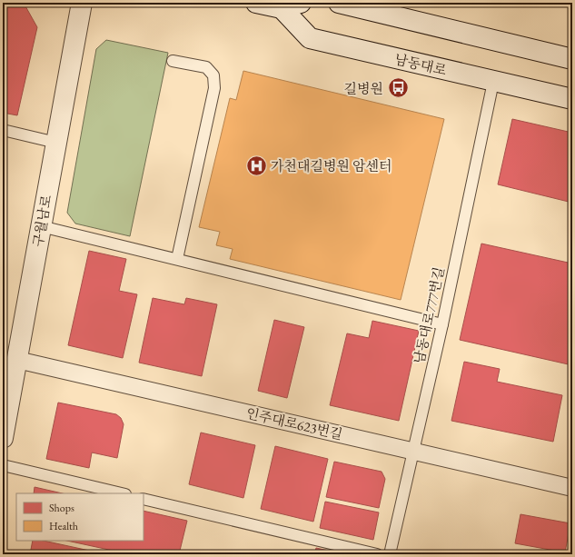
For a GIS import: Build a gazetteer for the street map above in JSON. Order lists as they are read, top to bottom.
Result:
{
  "streets": {
    "main road": ["남동대로", "구월남로"],
    "street": ["인주대로623번길"],
    "lane": ["남동대로777번길"]
  },
  "crossings": [
    ["남동대로", "남동대로777번길"],
    ["구월남로", "인주대로623번길"],
    ["남동대로777번길", "인주대로623번길"]
  ],
  "places": {
    "bus stop": ["길병원"],
    "hospital": ["가천대길병원 암센터"]
  },
  "legend": ["Shops", "Health"]
}
